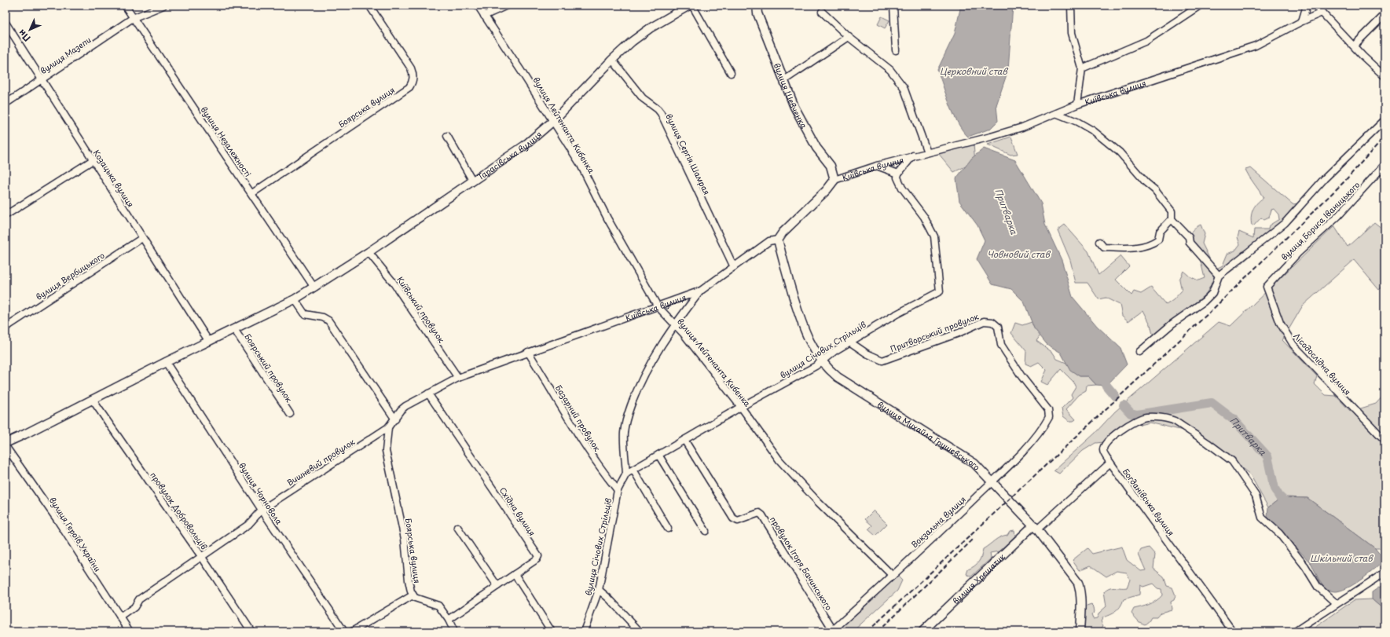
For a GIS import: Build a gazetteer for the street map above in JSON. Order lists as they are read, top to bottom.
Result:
{
  "streets": {
    "street": [
      "вулиця Мазепи",
      "Київська вулиця",
      "вулиця Шевченка",
      "Боярська вулиця",
      "вулиця Лейтенанта Кибенка",
      "вулиця Незалежності",
      "вулиця Сергія Шамрая",
      "Тарасівська вулиця",
      "Козацька вулиця",
      "вулиця Бориса Іваницького",
      "вулиця Вербицького",
      "Київський провулок",
      "Притворський провулок",
      "вулиця Січових Стрільців",
      "Лісодослідна вулиця",
      "Боярський провулок",
      "Базарний провулок",
      "вулиця Михайла Грушевського",
      "Вишневий провулок",
      "вулиця Чорновола",
      "Богданівська вулиця",
      "провулок Добровольців",
      "Східна вулиця",
      "Вокзальна вулиця",
      "вулиця Героїв України",
      "провулок Ігоря Бачинського",
      "вулиця Хрещатик"
    ]
  },
  "crossings": [
    ["вулиця Мазепи", "вулиця Незалежності"],
    ["вулиця Мазепи", "Козацька вулиця"],
    ["Київська вулиця", "вулиця Шевченка"],
    ["Київська вулиця", "вулиця Лейтенанта Кибенка"],
    ["Київська вулиця", "вулиця Сергія Шамрая"],
    ["Київська вулиця", "Київський провулок"],
    ["Київська вулиця", "Базарний провулок"],
    ["Київська вулиця", "вулиця Михайла Грушевського"],
    ["Київська вулиця", "Вишневий провулок"],
    ["Київська вулиця", "Східна вулиця"],
    ["Боярська вулиця", "вулиця Незалежності"],
    ["Боярська вулиця", "Вишневий провулок"],
    ["вулиця Лейтенанта Кибенка", "Тарасівська вулиця"],
    ["вулиця Лейтенанта Кибенка", "вулиця Січових Стрільців"],
    ["вулиця Лейтенанта Кибенка", "Вокзальна вулиця"],
    ["вулиця Незалежності", "Тарасівська вулиця"],
    ["вулиця Сергія Шамрая", "Тарасівська вулиця"],
    ["Тарасівська вулиця", "Козацька вулиця"],
    ["Тарасівська вулиця", "Київський провулок"],
    ["Тарасівська вулиця", "Боярський провулок"],
    ["Тарасівська вулиця", "вулиця Чорновола"],
    ["Тарасівська вулиця", "провулок Добровольців"],
    ["Козацька вулиця", "вулиця Вербицького"],
    ["вулиця Бориса Іваницького", "Лісодослідна вулиця"],
    ["Притворський провулок", "вулиця Січових Стрільців"],
    ["Притворський провулок", "Вокзальна вулиця"],
    ["вулиця Січових Стрільців", "Базарний провулок"],
    ["вулиця Січових Стрільців", "вулиця Михайла Грушевського"],
    ["вулиця Січових Стрільців", "провулок Ігоря Бачинського"],
    ["вулиця Михайла Грушевського", "Вокзальна вулиця"],
    ["вулиця Михайла Грушевського", "вулиця Хрещатик"],
    ["Вишневий провулок", "вулиця Чорновола"],
    ["Вишневий провулок", "провулок Добровольців"],
    ["Вишневий провулок", "Східна вулиця"],
    ["Вишневий провулок", "вулиця Героїв України"],
    ["Вокзальна вулиця", "провулок Ігоря Бачинського"]
  ],
  "water": [
    "Церковний став",
    "Притварка",
    "Човновий став",
    "Шкільний став"
  ],
  "north": "bottom left"
}
